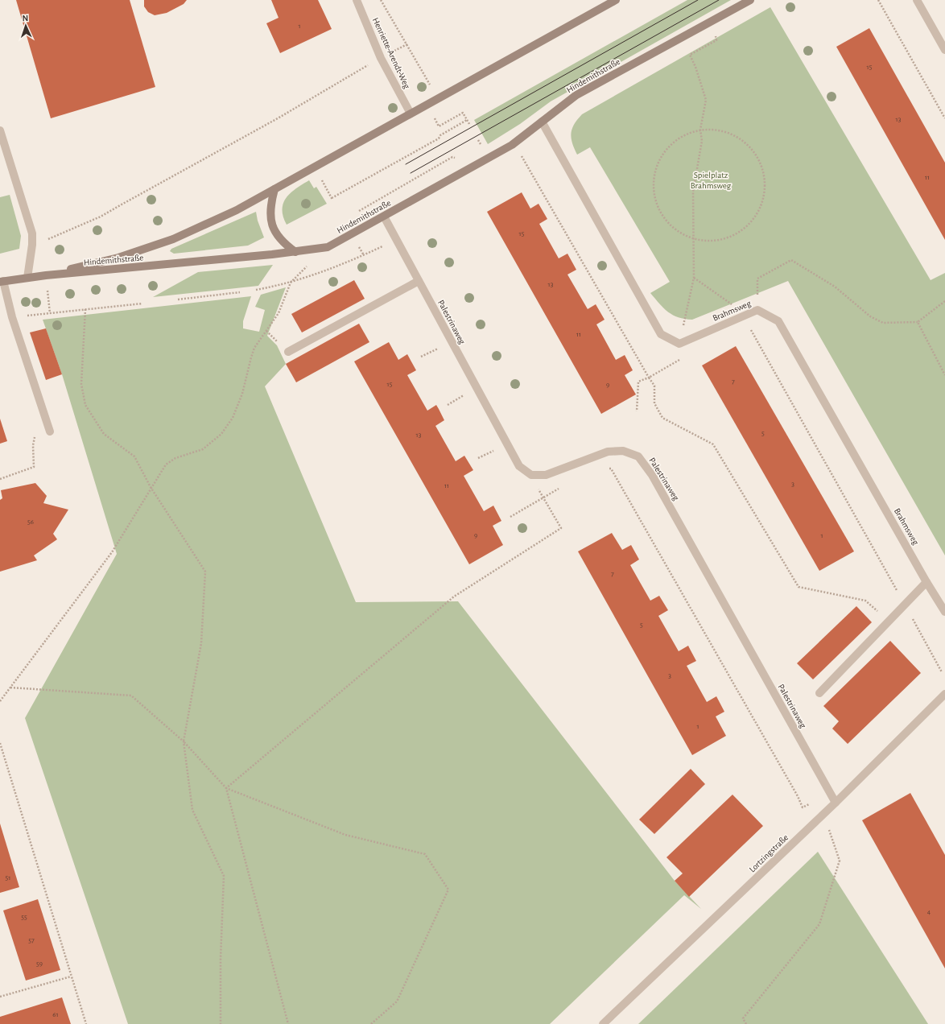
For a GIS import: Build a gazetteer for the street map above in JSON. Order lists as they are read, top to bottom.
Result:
{
  "streets": {
    "street": [
      "Henriette-Arendt-Weg",
      "Hindemithstraße",
      "Brahmsweg",
      "Palestrinaweg",
      "Lortzingstraße"
    ]
  },
  "crossings": [
    ["Henriette-Arendt-Weg", "Hindemithstraße"],
    ["Hindemithstraße", "Palestrinaweg"],
    ["Palestrinaweg", "Lortzingstraße"]
  ],
  "parks": ["Spielplatz Brahmsweg"],
  "house_numbers": [
    "1",
    "15",
    "13",
    "11",
    "15",
    "13",
    "11",
    "7",
    "15",
    "9",
    "5",
    "13",
    "3",
    "11",
    "56",
    "9",
    "1",
    "7",
    "5",
    "3",
    "1",
    "51",
    "4",
    "55",
    "57",
    "59",
    "61"
  ],
  "north": "top"
}
